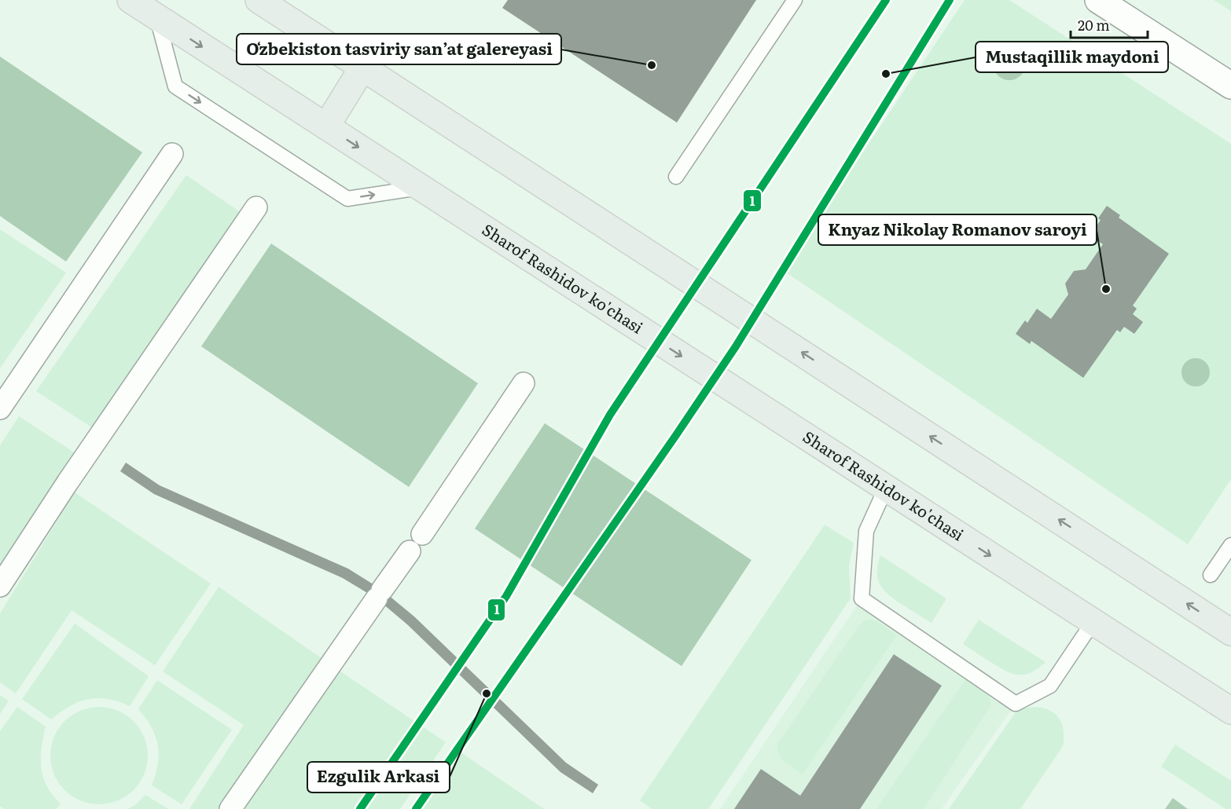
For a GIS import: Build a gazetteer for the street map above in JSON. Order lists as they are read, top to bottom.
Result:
{
  "streets": {
    "main road": ["Sharof Rashidov ko'chasi"]
  },
  "places": [
    "Oʻzbekiston tasviriy sanʼat galereyasi",
    "Mustaqillik maydoni",
    "Knyaz Nikolay Romanov saroyi",
    "Ezgulik Arkasi"
  ],
  "lines": ["transit line 1"],
  "scale_bar": "20 m"
}
